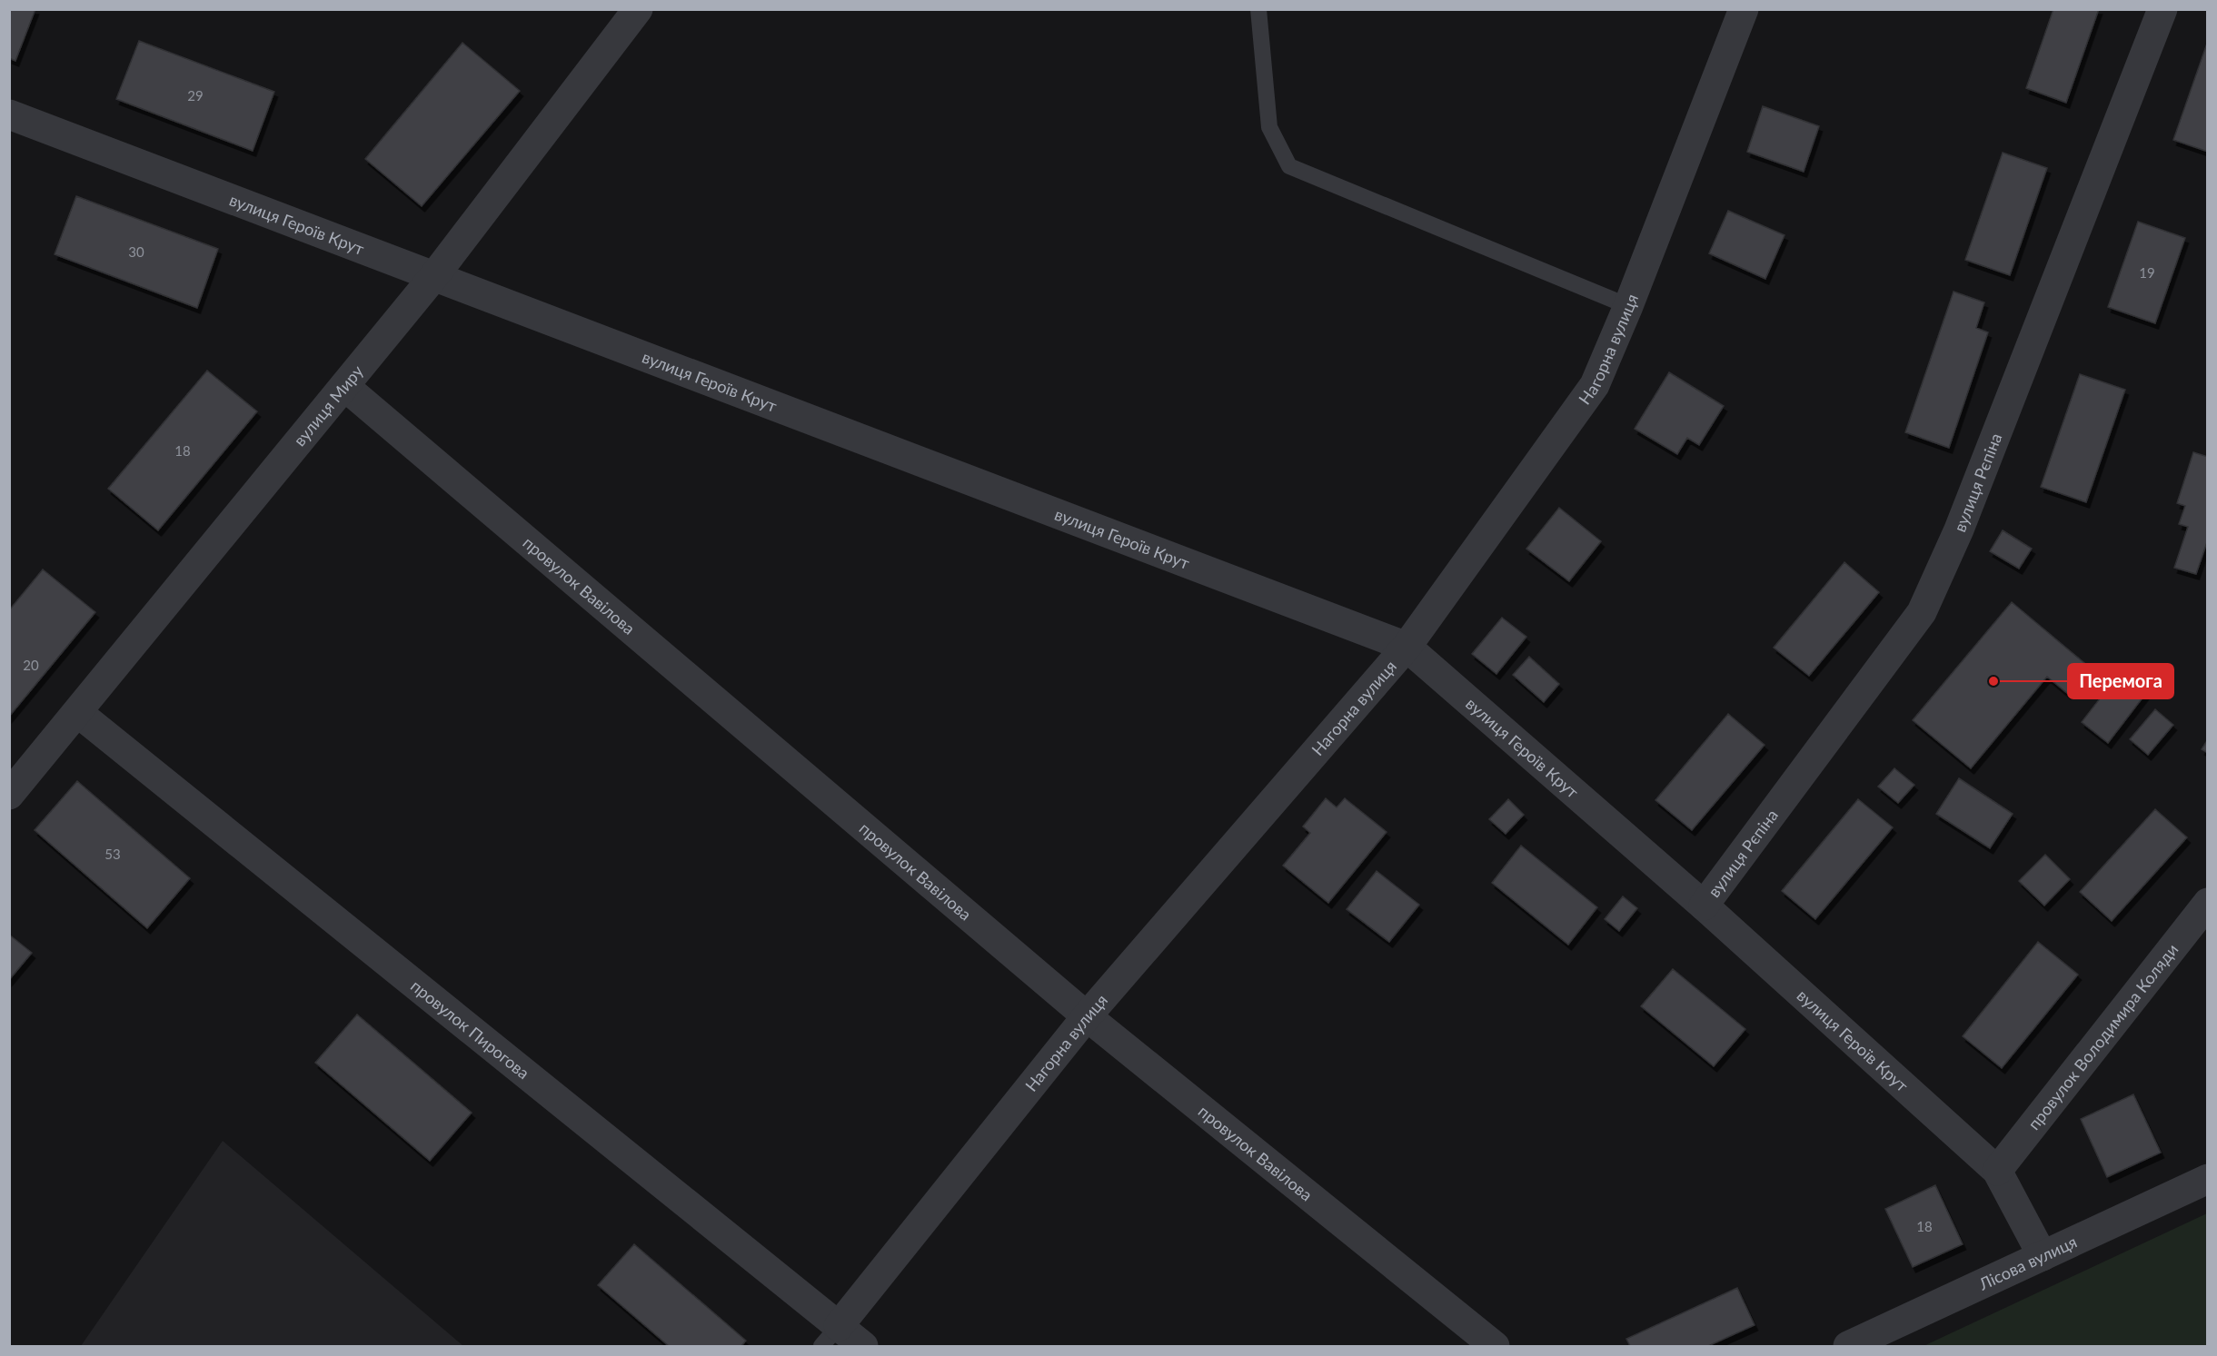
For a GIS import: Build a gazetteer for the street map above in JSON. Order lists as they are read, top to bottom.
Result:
{
  "streets": {
    "street": [
      "вулиця Героїв Крут",
      "Нагорна вулиця",
      "вулиця Миру",
      "вулиця Рєпіна",
      "провулок Вавілова",
      "провулок Пирогова",
      "провулок Володимира Коляди",
      "Лісова вулиця"
    ]
  },
  "crossings": [
    ["вулиця Героїв Крут", "Нагорна вулиця"],
    ["вулиця Героїв Крут", "вулиця Миру"],
    ["вулиця Героїв Крут", "вулиця Рєпіна"],
    ["вулиця Героїв Крут", "провулок Володимира Коляди"],
    ["вулиця Героїв Крут", "Лісова вулиця"],
    ["Нагорна вулиця", "провулок Вавілова"],
    ["Нагорна вулиця", "провулок Пирогова"],
    ["вулиця Миру", "провулок Вавілова"],
    ["вулиця Миру", "провулок Пирогова"]
  ],
  "places": ["Перемога"],
  "house_numbers": [
    "29",
    "30",
    "19",
    "18",
    "20",
    "53",
    "18"
  ]
}
